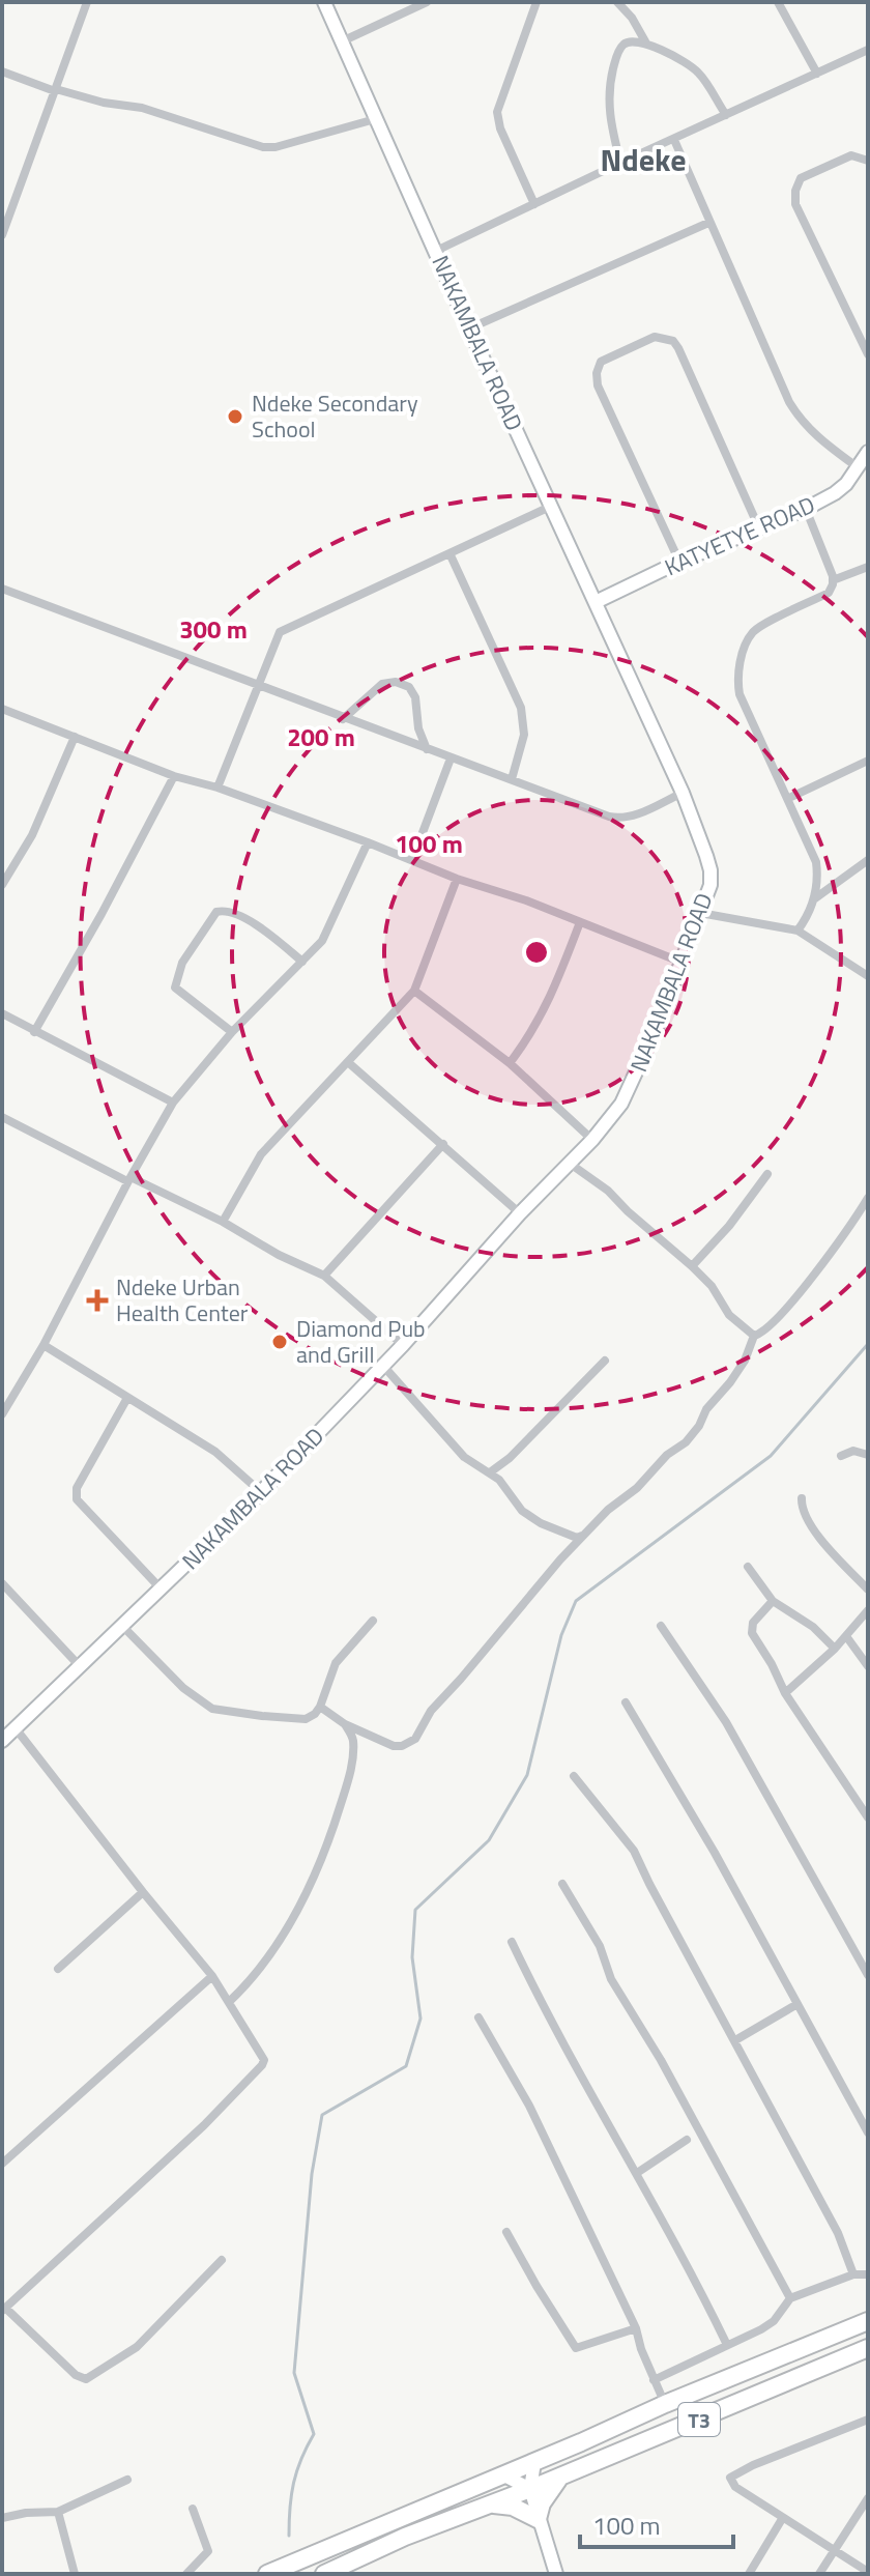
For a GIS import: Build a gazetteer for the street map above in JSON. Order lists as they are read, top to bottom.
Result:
{
  "streets": {
    "highway": ["T3"],
    "main road": ["NAKAMBALA ROAD", "KATYETYE ROAD"]
  },
  "crossings": [
    ["NAKAMBALA ROAD", "KATYETYE ROAD"]
  ],
  "districts": ["Ndeke"],
  "places": {
    "other": ["Ndeke Secondary School", "Diamond Pub and Grill"],
    "health": ["Ndeke Urban Health Center"]
  },
  "scale_bar": "100 m",
  "rings": ["300 m", "200 m", "100 m"]
}
